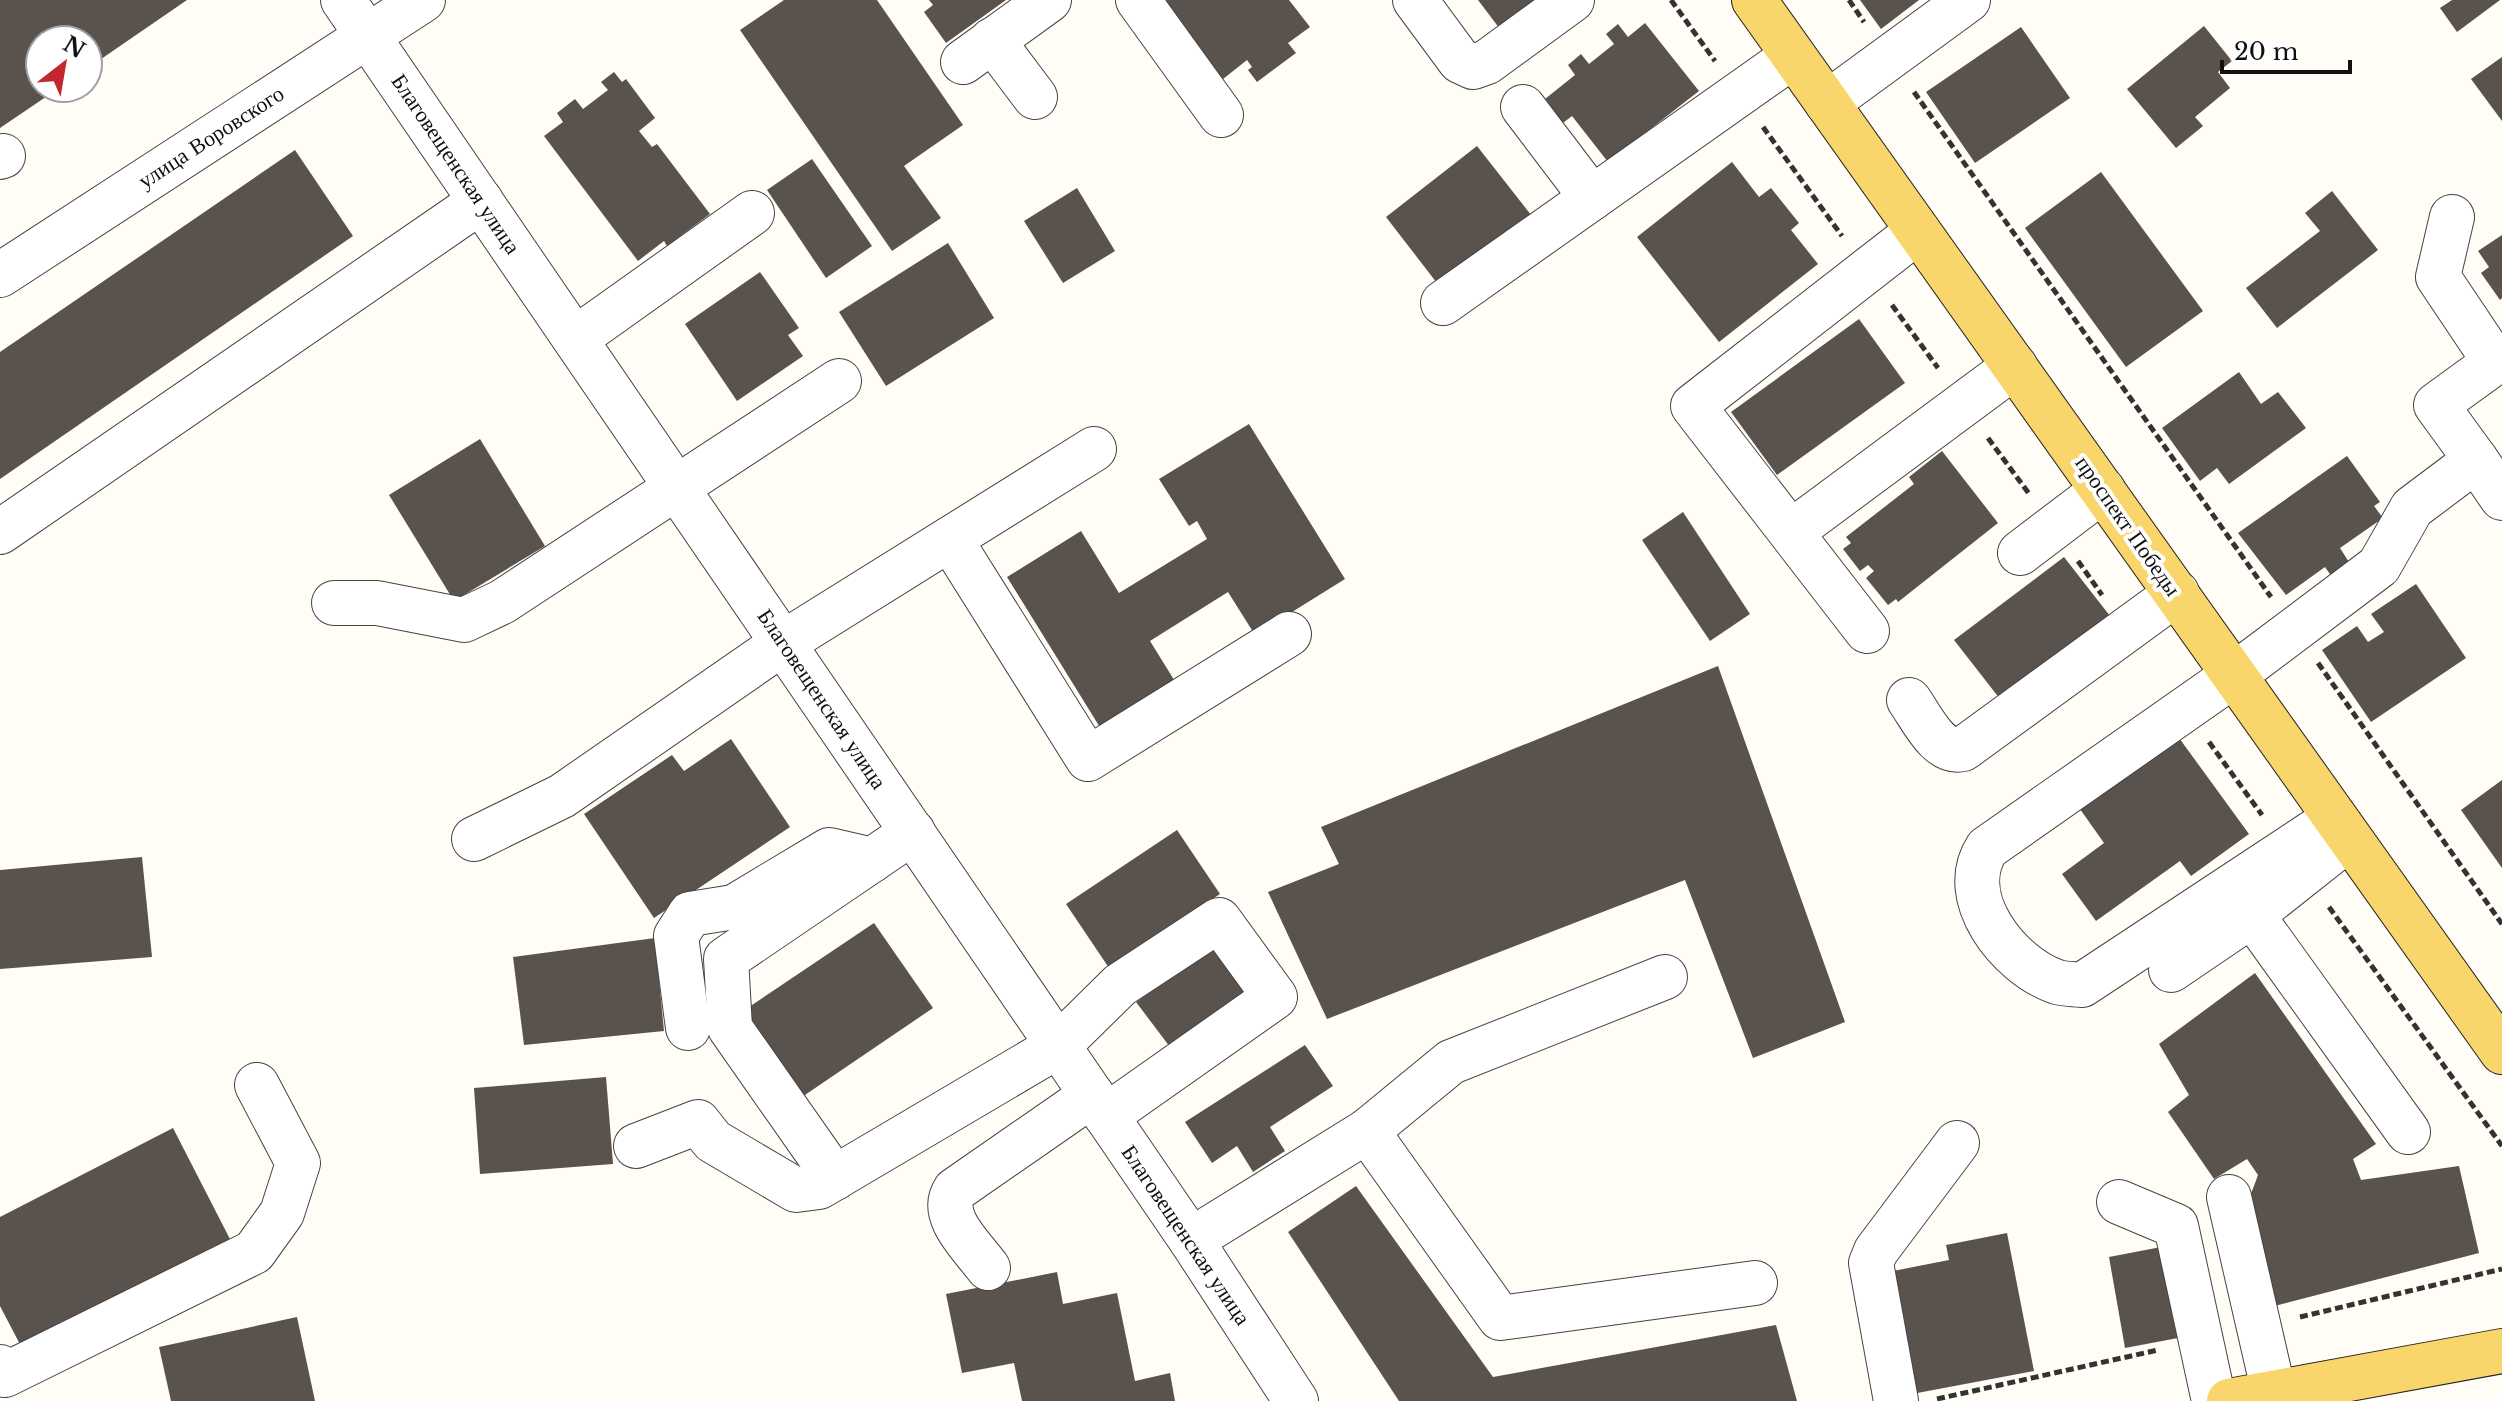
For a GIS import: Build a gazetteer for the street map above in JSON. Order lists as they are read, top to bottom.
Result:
{
  "streets": {
    "main road": ["проспект Победы"],
    "street": ["улица Воровского", "Благовещенская улица"]
  },
  "crossings": [
    ["улица Воровского", "Благовещенская улица"]
  ],
  "scale_bar": "20 m",
  "north": "top right"
}
